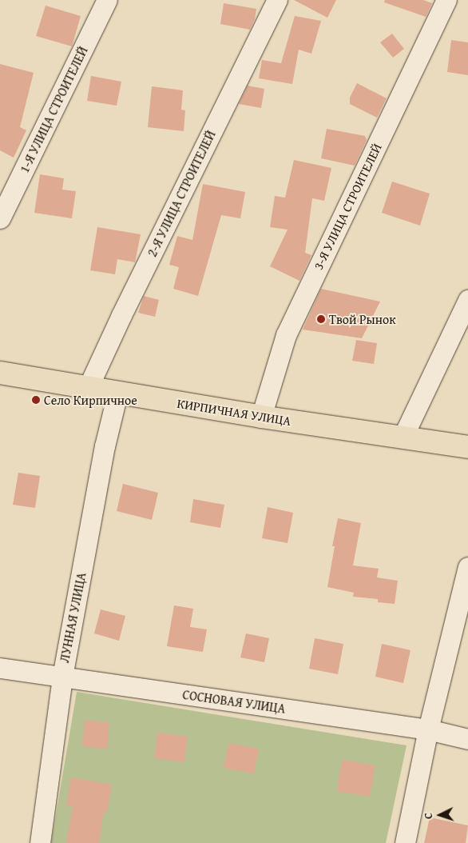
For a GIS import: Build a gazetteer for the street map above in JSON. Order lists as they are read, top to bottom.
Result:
{
  "streets": {
    "main road": ["КИРПИЧНАЯ УЛИЦА"],
    "street": [
      "1-Я УЛИЦА СТРОИТЕЛЕЙ",
      "2-Я УЛИЦА СТРОИТЕЛЕЙ",
      "3-Я УЛИЦА СТРОИТЕЛЕЙ",
      "ЛУННАЯ УЛИЦА",
      "СОСНОВАЯ УЛИЦА"
    ]
  },
  "crossings": [
    ["2-Я УЛИЦА СТРОИТЕЛЕЙ", "КИРПИЧНАЯ УЛИЦА"],
    ["3-Я УЛИЦА СТРОИТЕЛЕЙ", "КИРПИЧНАЯ УЛИЦА"],
    ["КИРПИЧНАЯ УЛИЦА", "ЛУННАЯ УЛИЦА"],
    ["ЛУННАЯ УЛИЦА", "СОСНОВАЯ УЛИЦА"]
  ],
  "places": ["Твой Рынок", "Село Кирпичное"],
  "north": "left"
}
